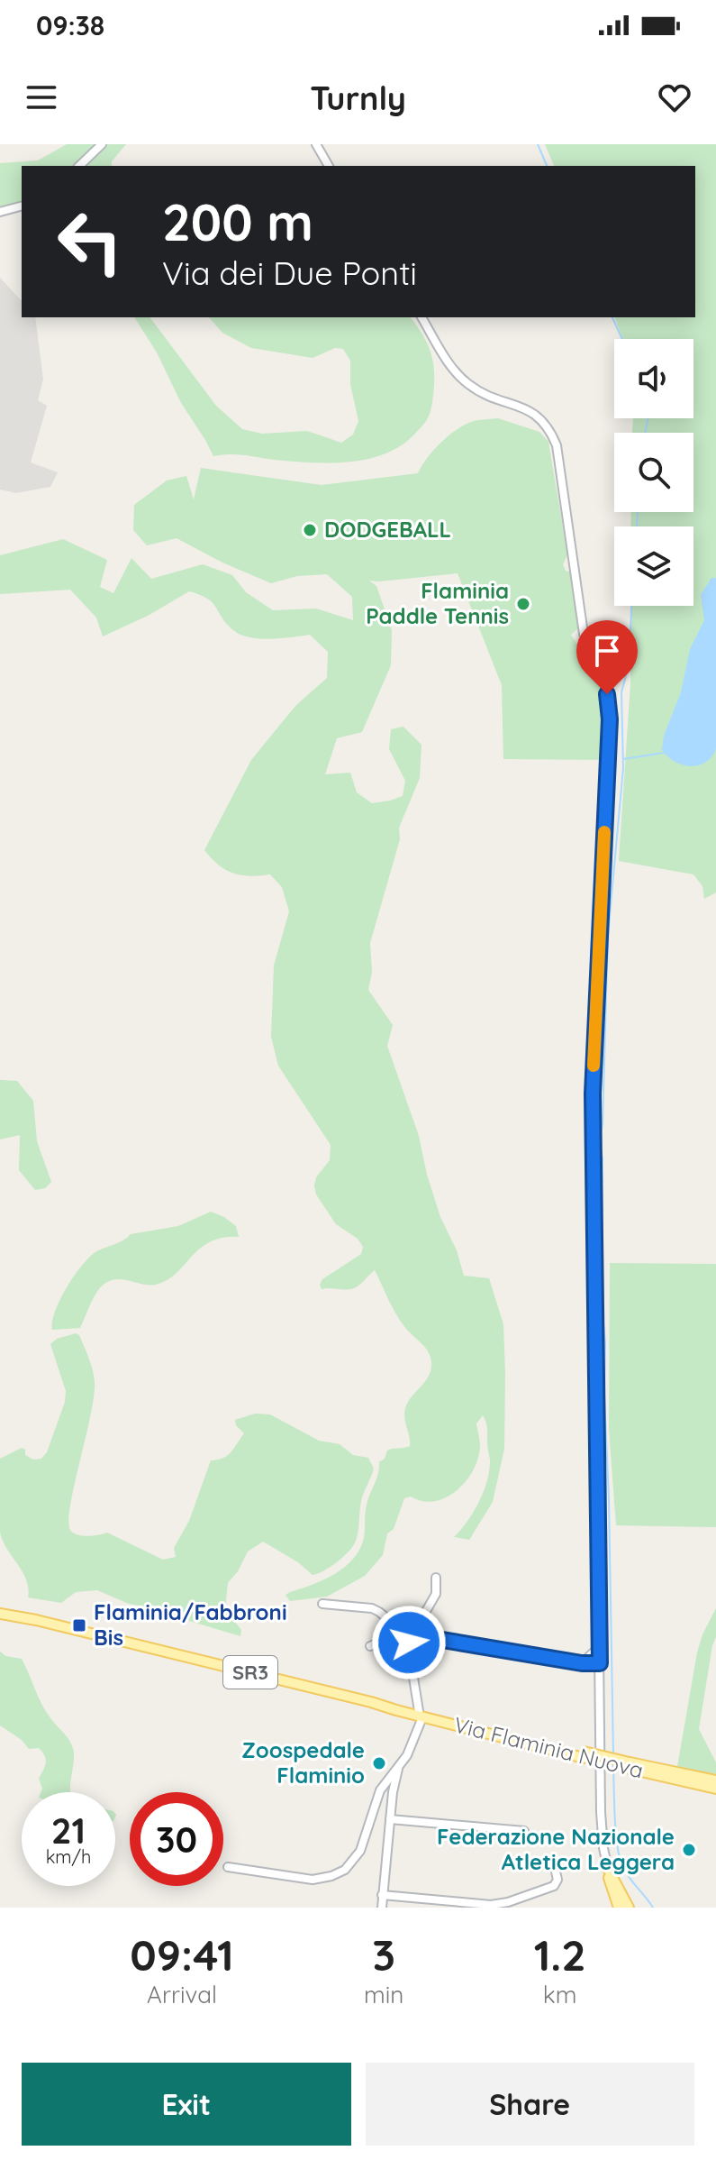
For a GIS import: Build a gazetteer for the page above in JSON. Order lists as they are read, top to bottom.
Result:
{
  "streets": {
    "main road": ["SR3", "Via Flaminia Nuova"]
  },
  "places": {
    "other": [
      "DODGEBALL",
      "Flaminia Paddle Tennis",
      "Zoospedale Flaminio",
      "Federazione Nazionale Atletica Leggera"
    ],
    "transit": ["Flaminia/Fabbroni Bis"]
  },
  "page": {
    "status": "09:38",
    "header": "Turnly",
    "turn": ["200 m", "Via dei Due Ponti"],
    "speed": "21 km/h",
    "limit": "30",
    "eta": [
      "09:41",
      "Arrival",
      "3",
      "min",
      "1.2",
      "km"
    ],
    "buttons": ["Exit", "Share"]
  }
}
